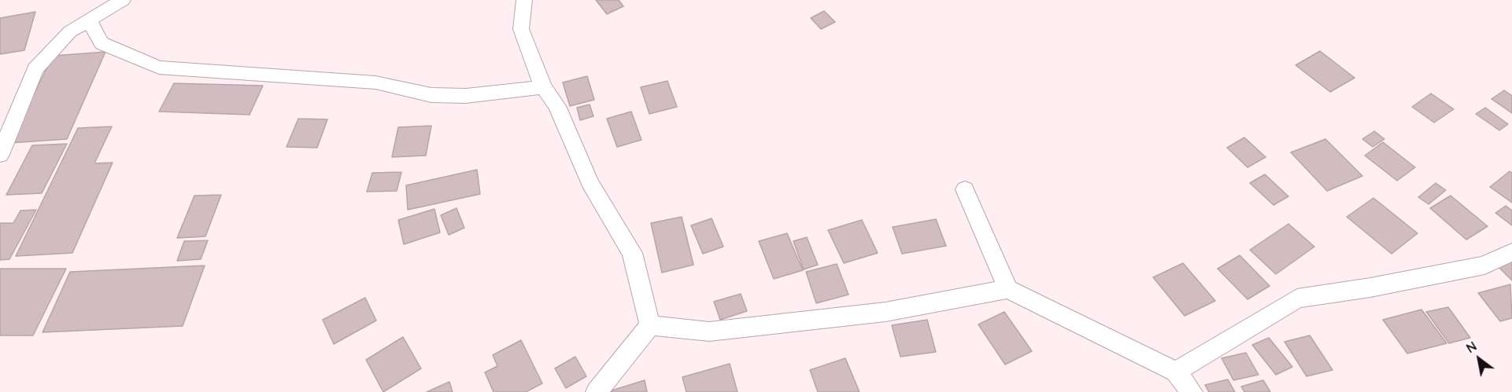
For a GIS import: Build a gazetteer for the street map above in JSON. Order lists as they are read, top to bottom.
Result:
{
  "north": "top left"
}
